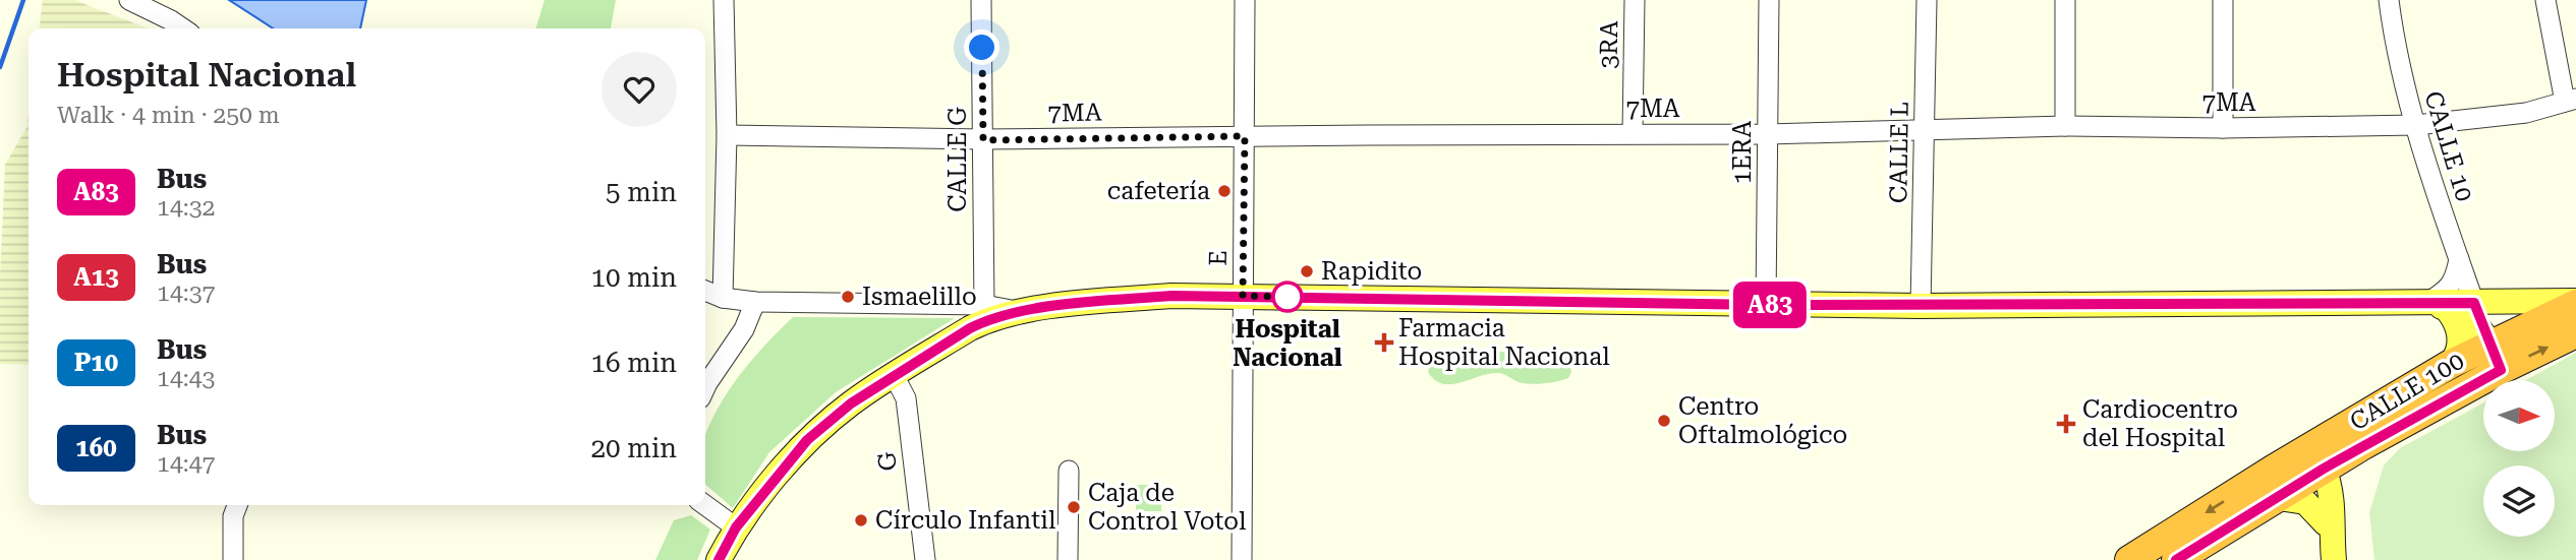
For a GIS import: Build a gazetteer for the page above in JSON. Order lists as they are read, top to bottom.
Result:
{
  "streets": {
    "highway": ["CALLE 100"],
    "street": [
      "3RA",
      "7MA",
      "CALLE 10",
      "1ERA",
      "CALLE L",
      "CALLE G",
      "E",
      "G"
    ]
  },
  "crossings": [
    ["3RA", "7MA"],
    ["7MA", "CALLE 10"],
    ["7MA", "1ERA"],
    ["7MA", "CALLE L"],
    ["7MA", "CALLE G"],
    ["7MA", "E"]
  ],
  "places": {
    "other": [
      "cafetería",
      "Rapidito",
      "Ismaelillo",
      "Hospital Nacional",
      "Centro Oftalmológico",
      "Caja de Control Votol",
      "Círculo Infantil"
    ],
    "health": ["Farmacia Hospital Nacional", "Cardiocentro del Hospital"]
  },
  "lines": ["bus line A83"],
  "north": "right",
  "page": {
    "on_map": "A83",
    "heading": ["Hospital Nacional", "Walk · 4 min · 250 m"],
    "list": [
      {
        "mark": "A83",
        "name": "Bus",
        "note": "14:32",
        "value": "5 min"
      },
      {
        "mark": "A13",
        "name": "Bus",
        "note": "14:37",
        "value": "10 min"
      },
      {
        "mark": "P10",
        "name": "Bus",
        "note": "14:43",
        "value": "16 min"
      },
      {
        "mark": "160",
        "name": "Bus",
        "note": "14:47",
        "value": "20 min"
      }
    ]
  }
}
